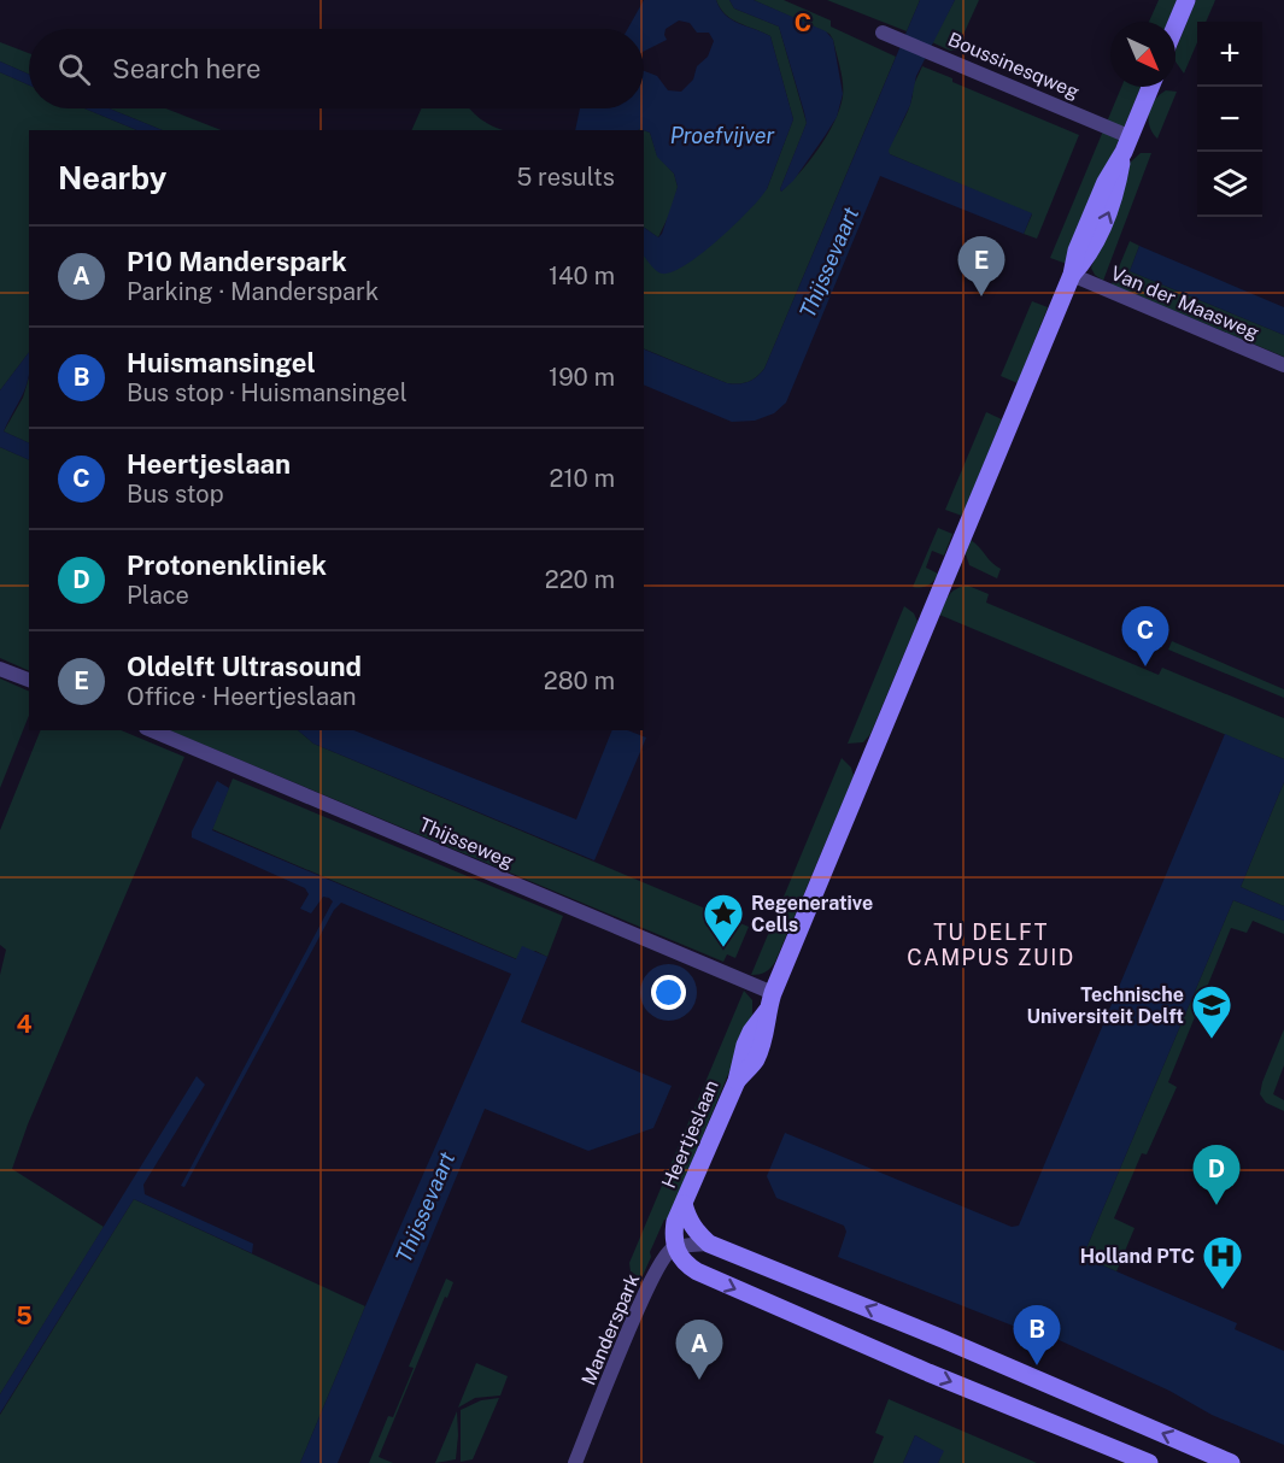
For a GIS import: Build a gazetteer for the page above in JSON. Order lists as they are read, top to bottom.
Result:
{
  "streets": {
    "street": [
      "Boussinesqweg",
      "Van der Maasweg",
      "Thijsseweg",
      "Heertjeslaan",
      "Manderspark"
    ]
  },
  "crossings": [
    ["Boussinesqweg", "Heertjeslaan"],
    ["Van der Maasweg", "Heertjeslaan"],
    ["Thijsseweg", "Heertjeslaan"],
    ["Heertjeslaan", "Manderspark"]
  ],
  "districts": ["TU DELFT CAMPUS ZUID"],
  "water": ["Proefvijver", "Thijssevaart"],
  "places": {
    "place": ["Regenerative Cells"],
    "school or university": ["Technische Universiteit Delft"],
    "hospital": ["Holland PTC"]
  },
  "north": "bottom right",
  "page": {
    "map_buttons": ["+", "−"],
    "search": "Search here",
    "heading": ["Nearby", "5 results"],
    "list": [
      {
        "mark": "A",
        "name": "P10 Manderspark",
        "note": "Parking · Manderspark",
        "value": "140 m"
      },
      {
        "mark": "B",
        "name": "Huismansingel",
        "note": "Bus stop · Huismansingel",
        "value": "190 m"
      },
      {
        "mark": "C",
        "name": "Heertjeslaan",
        "note": "Bus stop",
        "value": "210 m"
      },
      {
        "mark": "D",
        "name": "Protonenkliniek",
        "note": "Place",
        "value": "220 m"
      },
      {
        "mark": "E",
        "name": "Oldelft Ultrasound",
        "note": "Office · Heertjeslaan",
        "value": "280 m"
      }
    ],
    "pins": [
      "E",
      "C",
      "D",
      "B",
      "A"
    ]
  },
  "grid": {
    "columns": ["C"],
    "rows": ["4", "5"]
  }
}
